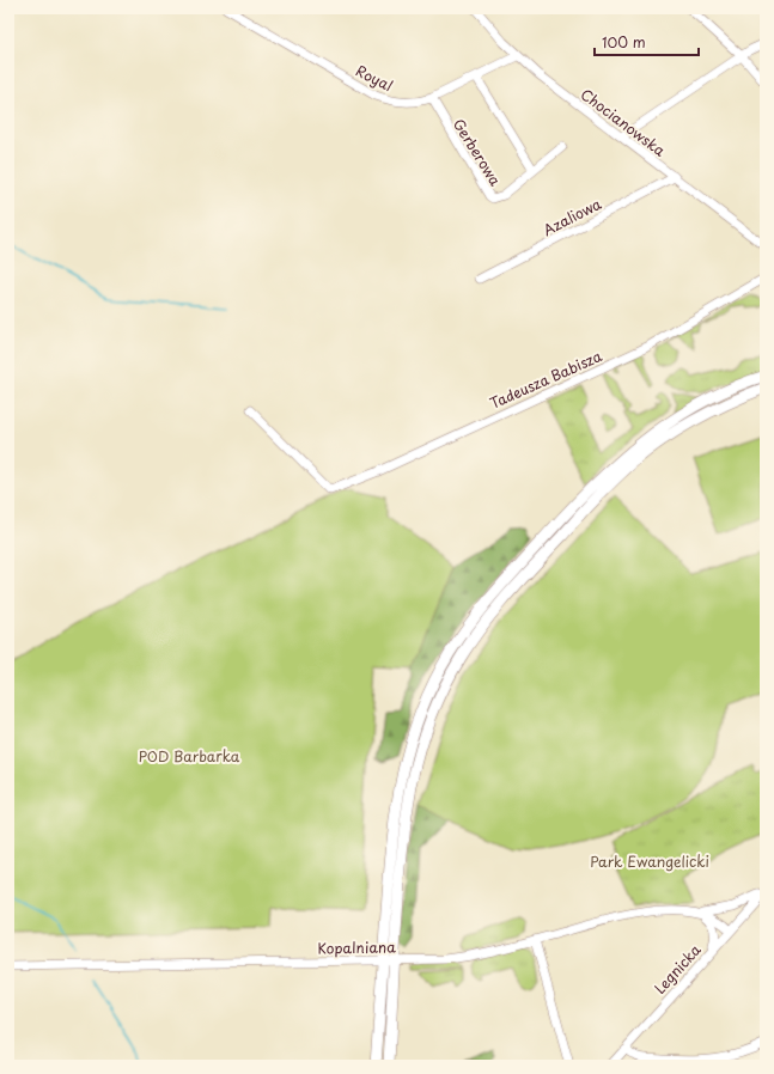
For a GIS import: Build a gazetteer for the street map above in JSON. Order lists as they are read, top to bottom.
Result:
{
  "streets": {
    "street": [
      "Royal",
      "Chocianowska",
      "Gerberowa",
      "Azaliowa",
      "Tadeusza Babisza",
      "Kopalniana",
      "Legnicka"
    ]
  },
  "crossings": [
    ["Royal", "Chocianowska"],
    ["Royal", "Gerberowa"],
    ["Chocianowska", "Azaliowa"],
    ["Kopalniana", "Legnicka"]
  ],
  "parks": ["POD Barbarka", "Park Ewangelicki"],
  "scale_bar": "100 m"
}
